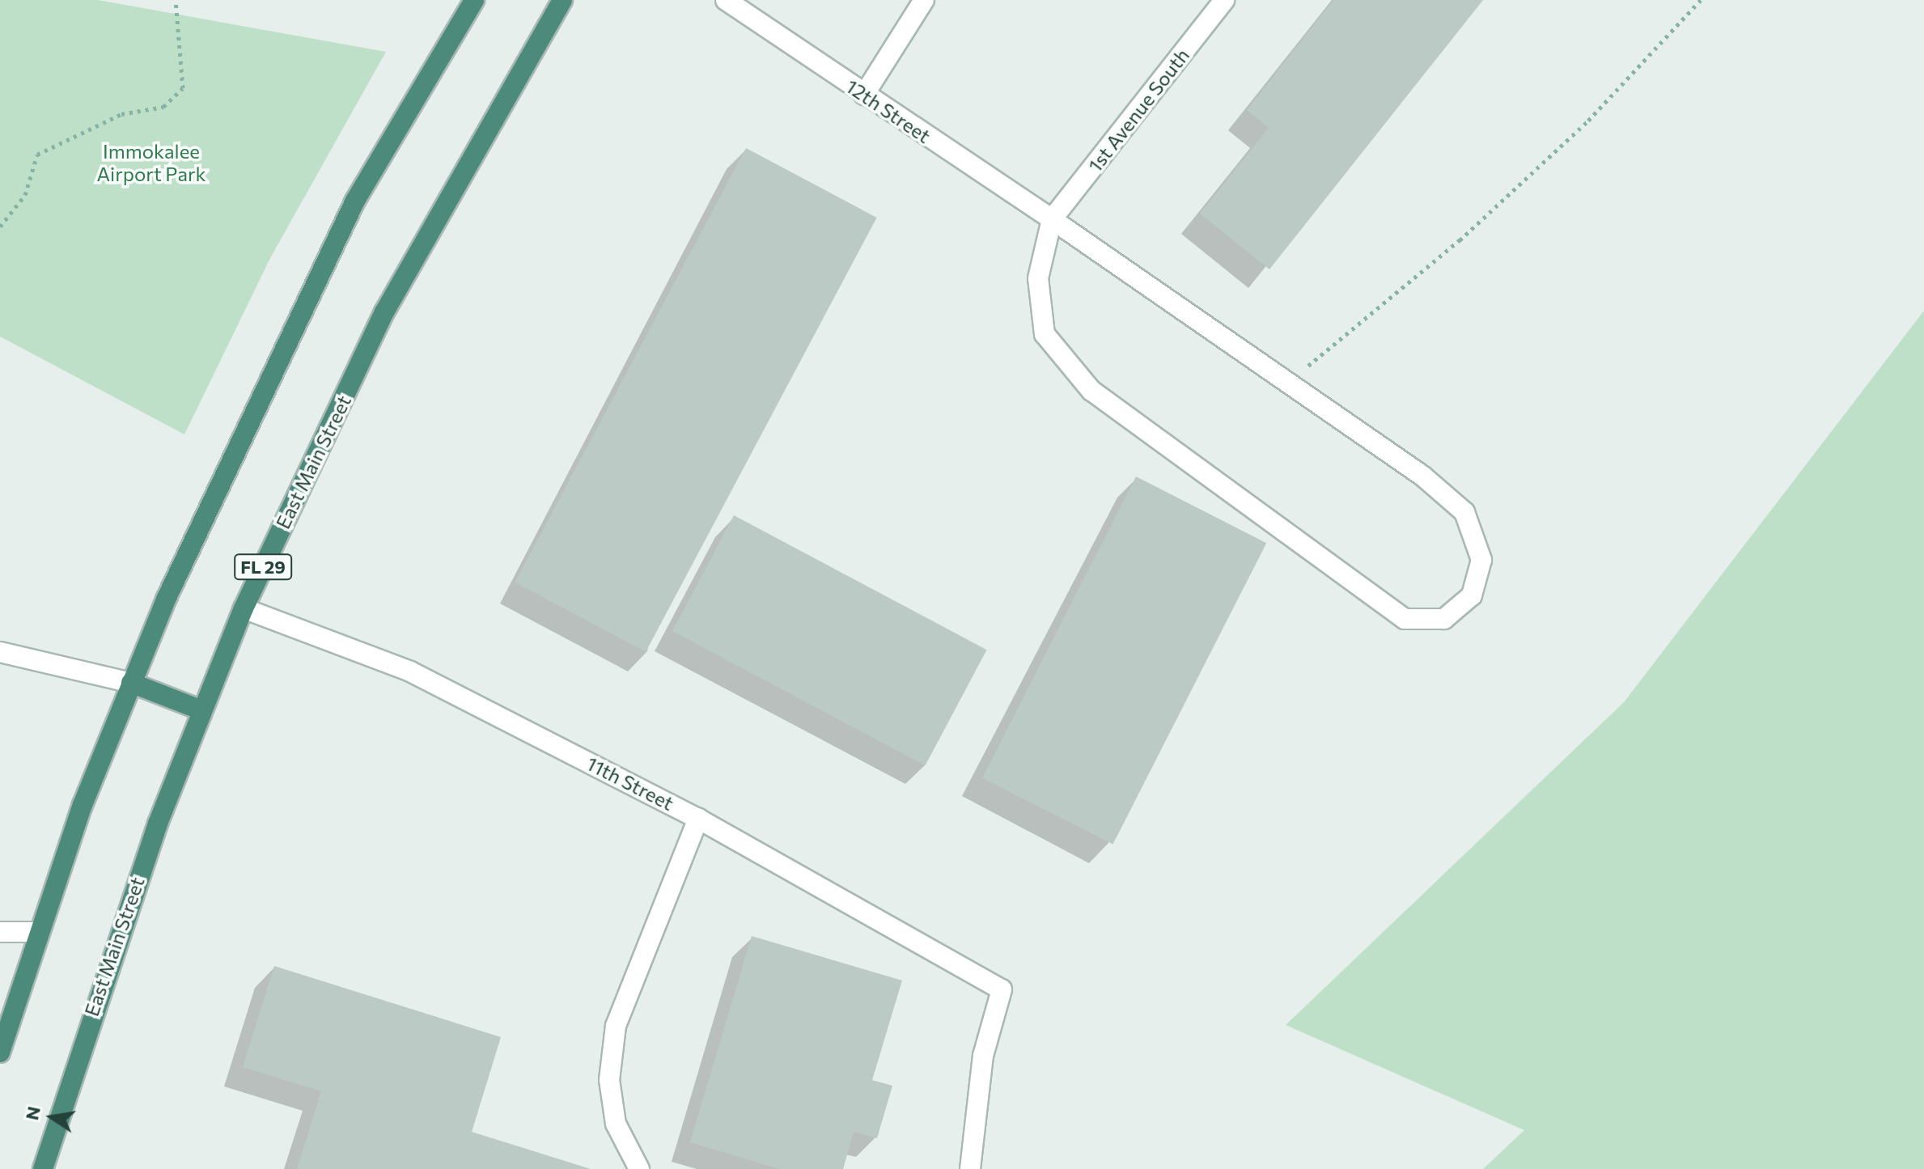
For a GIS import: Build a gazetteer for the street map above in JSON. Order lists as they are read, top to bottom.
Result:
{
  "streets": {
    "highway": ["East Main Street", "FL 29"],
    "street": ["1st Avenue South", "12th Street", "11th Street"]
  },
  "crossings": [
    ["1st Avenue South", "12th Street"],
    ["East Main Street", "11th Street"]
  ],
  "parks": ["Immokalee Airport Park"],
  "north": "left"
}
